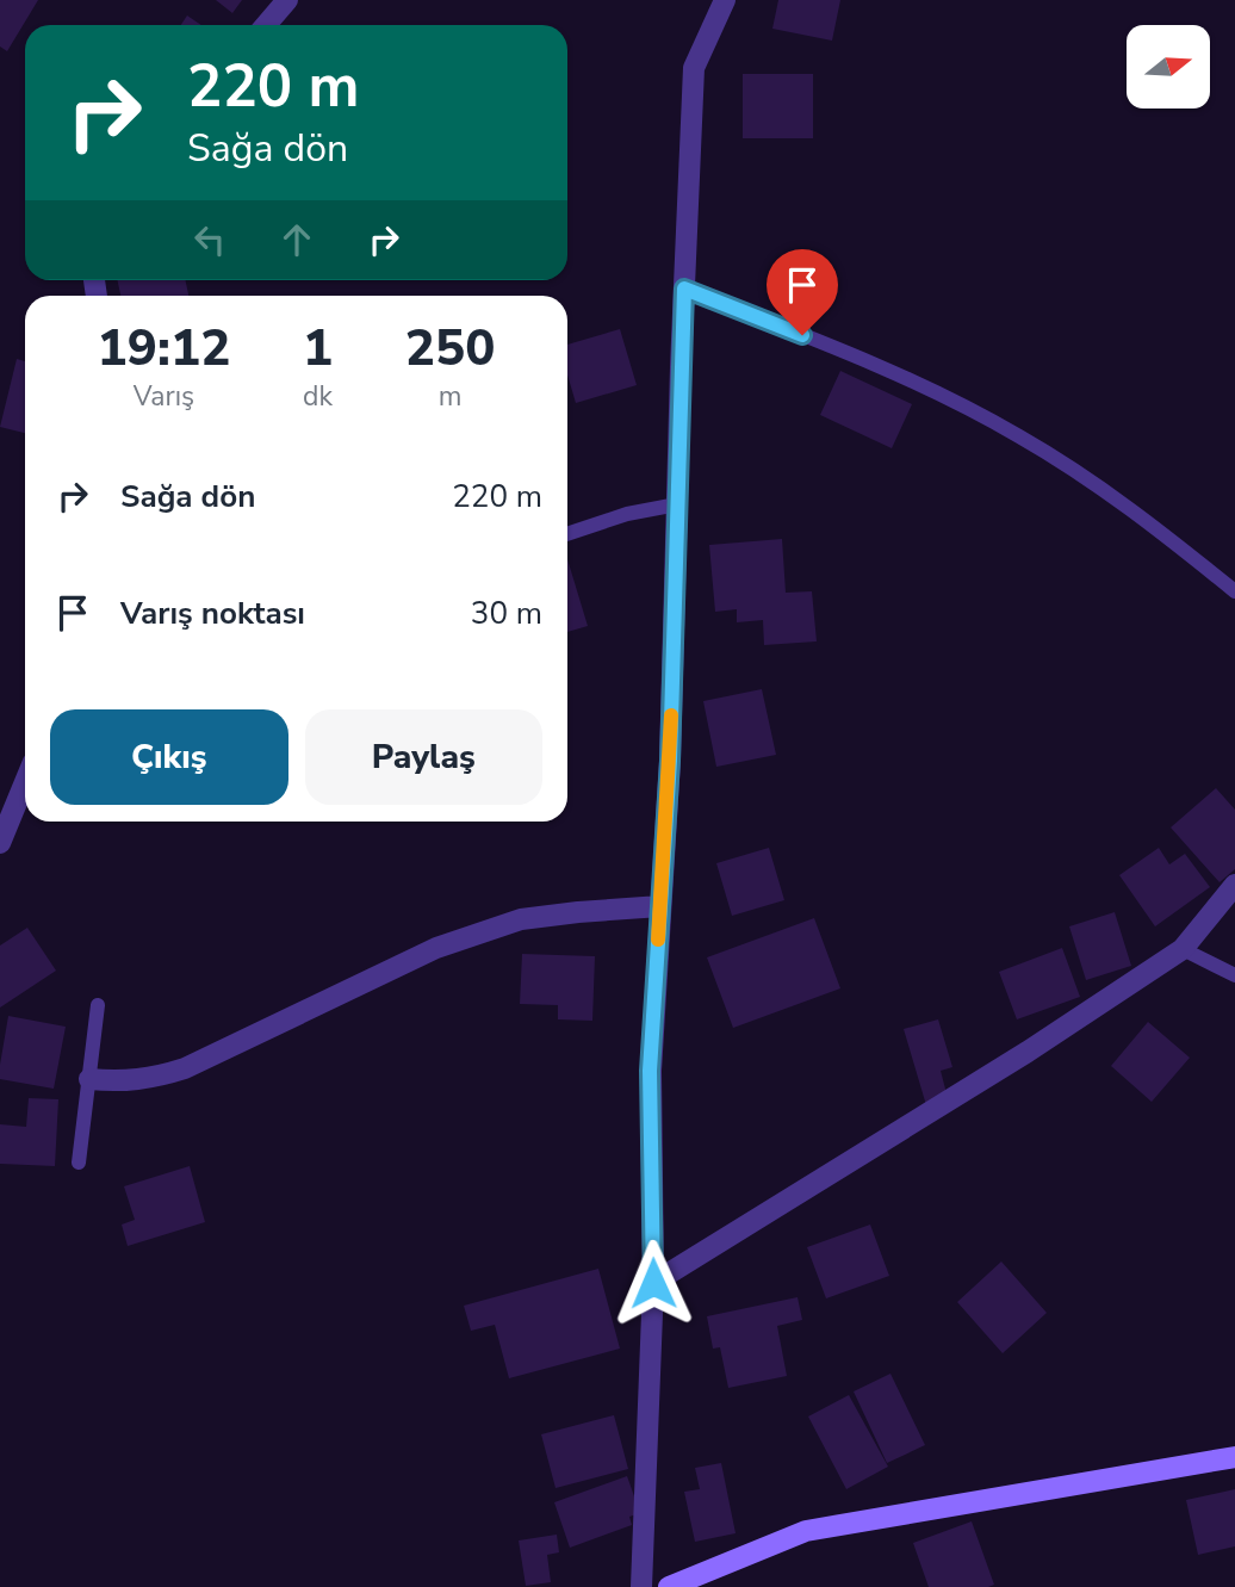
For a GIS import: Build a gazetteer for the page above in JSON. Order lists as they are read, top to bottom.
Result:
{
  "north": "right",
  "page": {
    "turn": ["220 m", "Sağa dön"],
    "eta": [
      "19:12",
      "Varış",
      "1",
      "dk",
      "250",
      "m"
    ],
    "list": [
      {
        "name": "Sağa dön",
        "value": "220 m"
      },
      {
        "name": "Varış noktası",
        "value": "30 m"
      }
    ],
    "buttons": ["Çıkış", "Paylaş"]
  }
}
